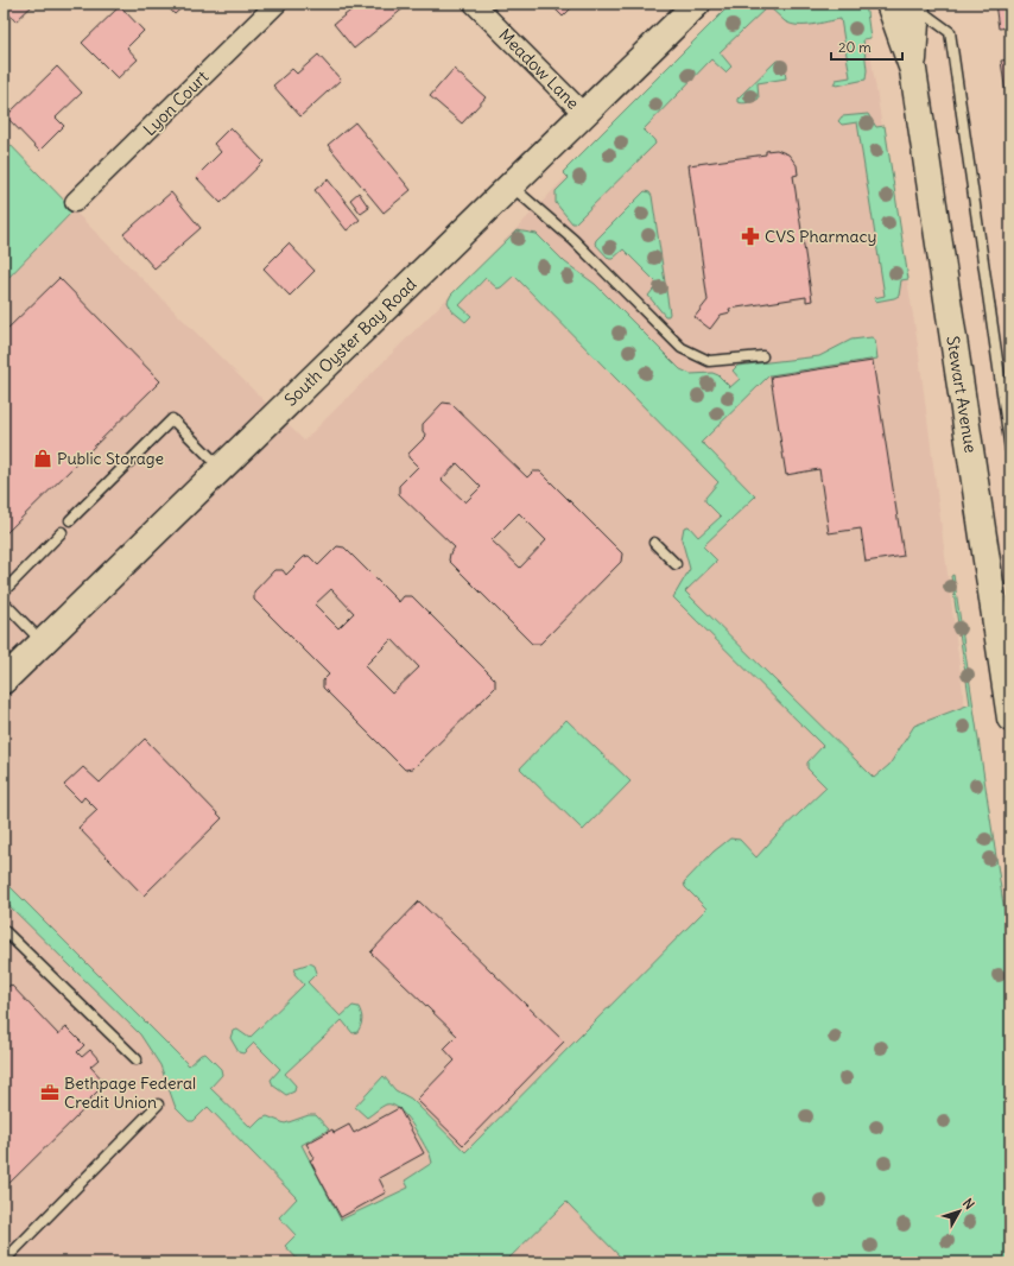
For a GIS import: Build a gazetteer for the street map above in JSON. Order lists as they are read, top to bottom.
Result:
{
  "streets": {
    "main road": ["South Oyster Bay Road", "Stewart Avenue"],
    "street": ["Meadow Lane", "Lyon Court"]
  },
  "crossings": [
    ["Meadow Lane", "South Oyster Bay Road"]
  ],
  "places": {
    "pharmacy": ["CVS Pharmacy"],
    "shop": ["Public Storage"],
    "office": ["Bethpage Federal Credit Union"]
  },
  "scale_bar": "20 m",
  "north": "top right"
}
